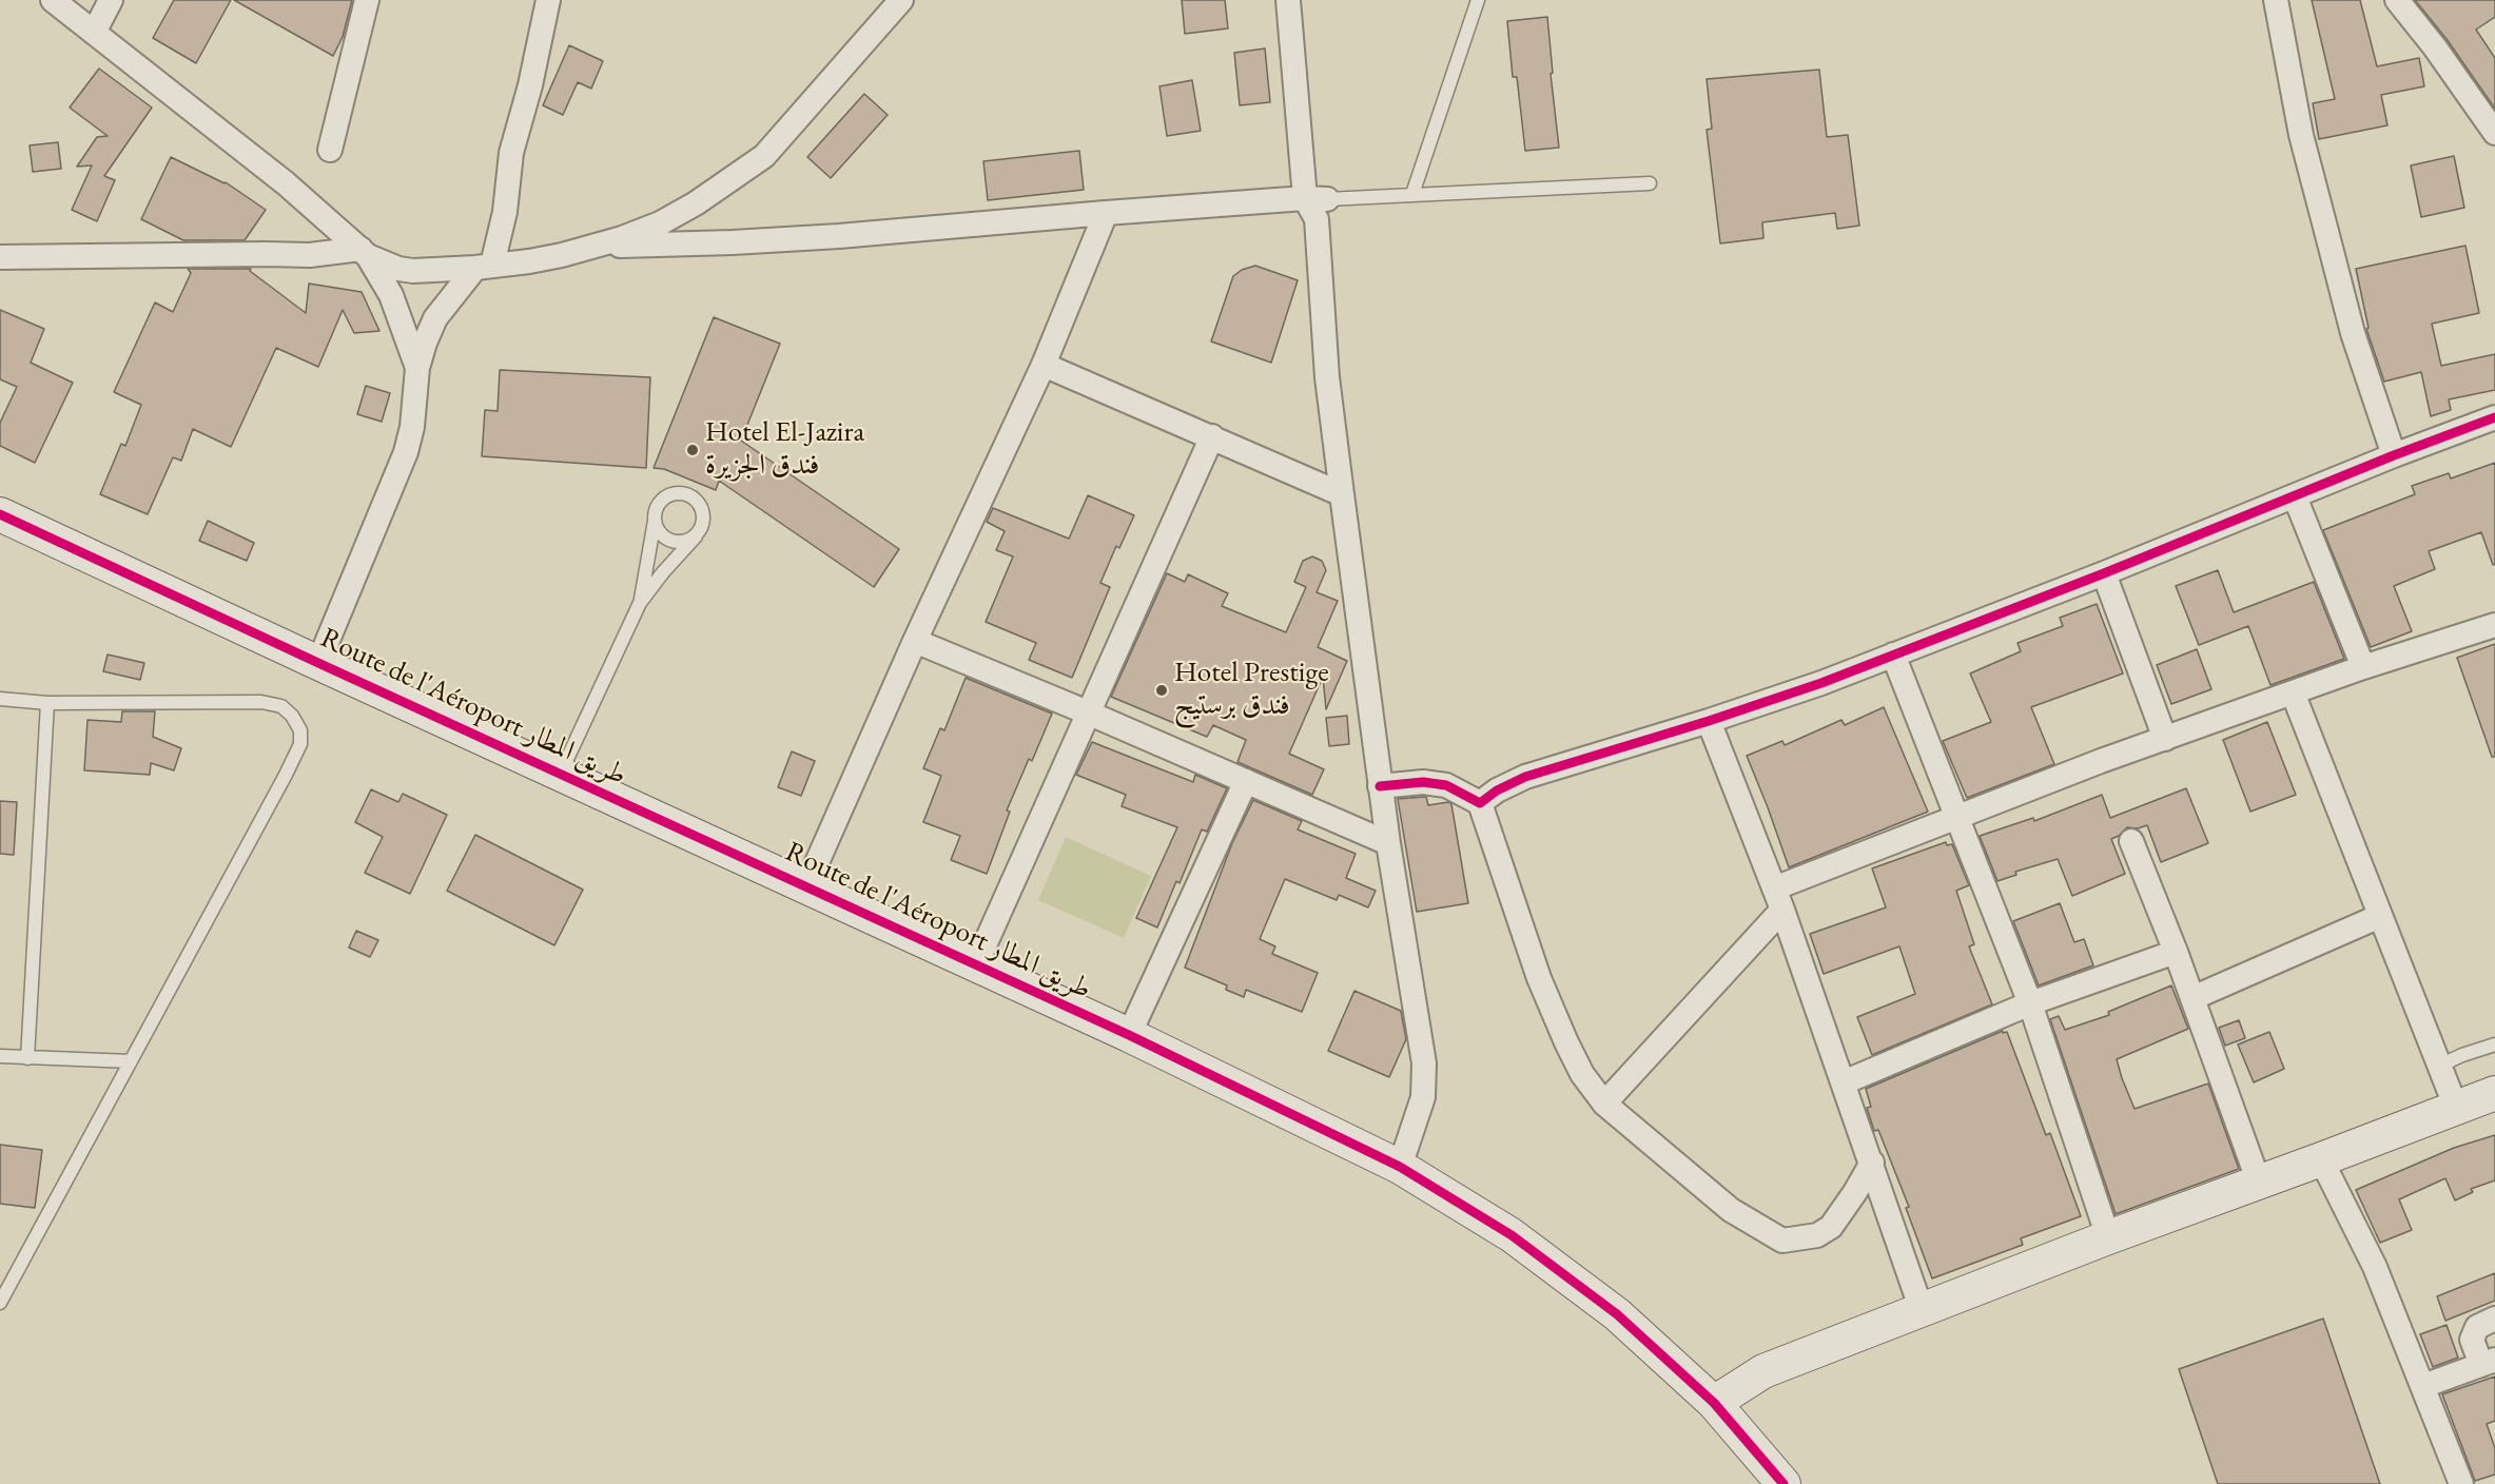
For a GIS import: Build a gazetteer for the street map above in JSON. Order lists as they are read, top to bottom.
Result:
{
  "streets": {
    "street": ["Route de l'Aéroport طريق المطار"]
  },
  "places": ["Hotel El-Jazira فندق الجزيرة", "Hotel Prestige فندق برستيج"]
}
